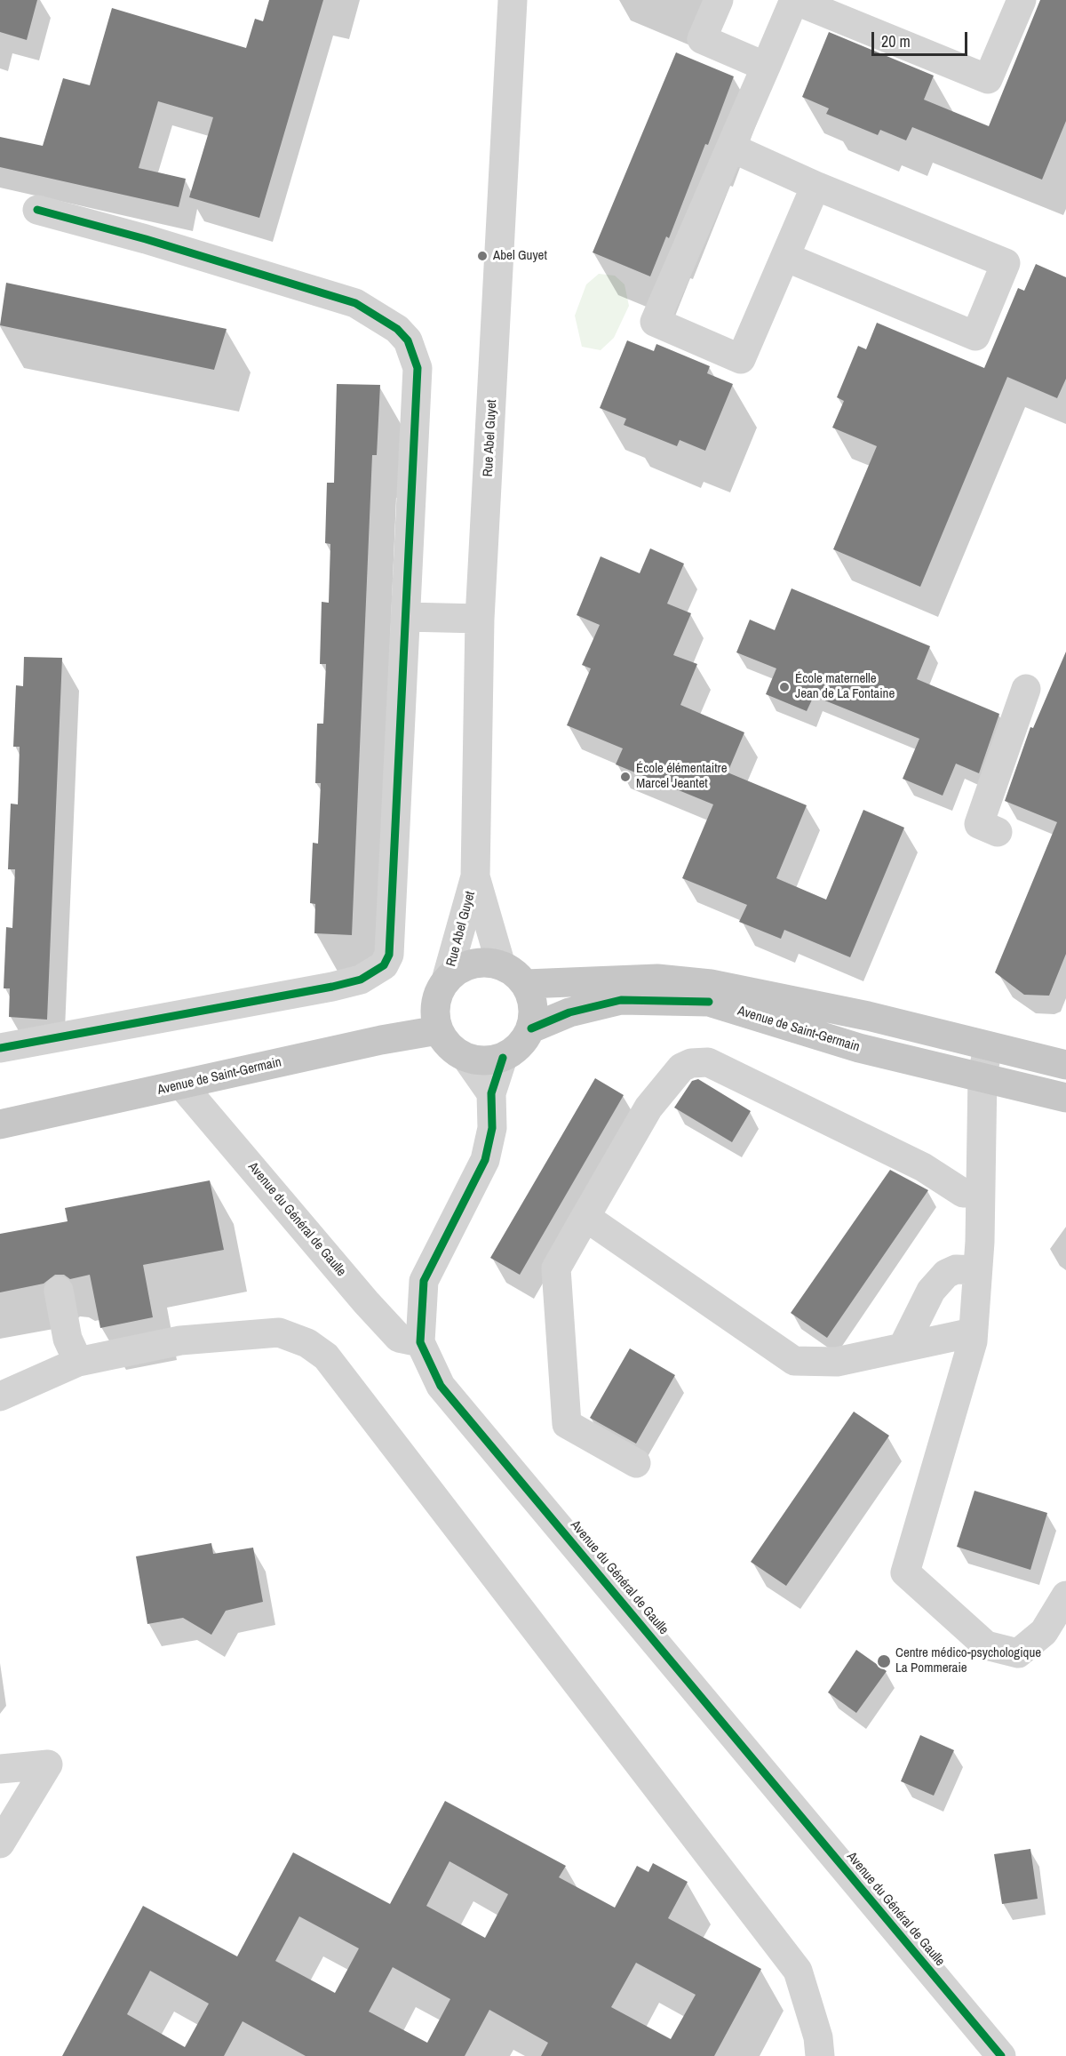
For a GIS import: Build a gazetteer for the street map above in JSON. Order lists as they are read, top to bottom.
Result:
{
  "streets": {
    "main road": ["Avenue de Saint-Germain"],
    "street": ["Rue Abel Guyet", "Avenue du Général de Gaulle"]
  },
  "crossings": [
    ["Rue Abel Guyet", "Avenue de Saint-Germain"],
    ["Rue Abel Guyet", "Avenue du Général de Gaulle"],
    ["Avenue de Saint-Germain", "Avenue du Général de Gaulle"]
  ],
  "places": [
    "Abel Guyet",
    "École maternelle Jean de La Fontaine",
    "École élémentaitre Marcel Jeantet",
    "Centre médico-psychologique La Pommeraie"
  ],
  "scale_bar": "20 m"
}
